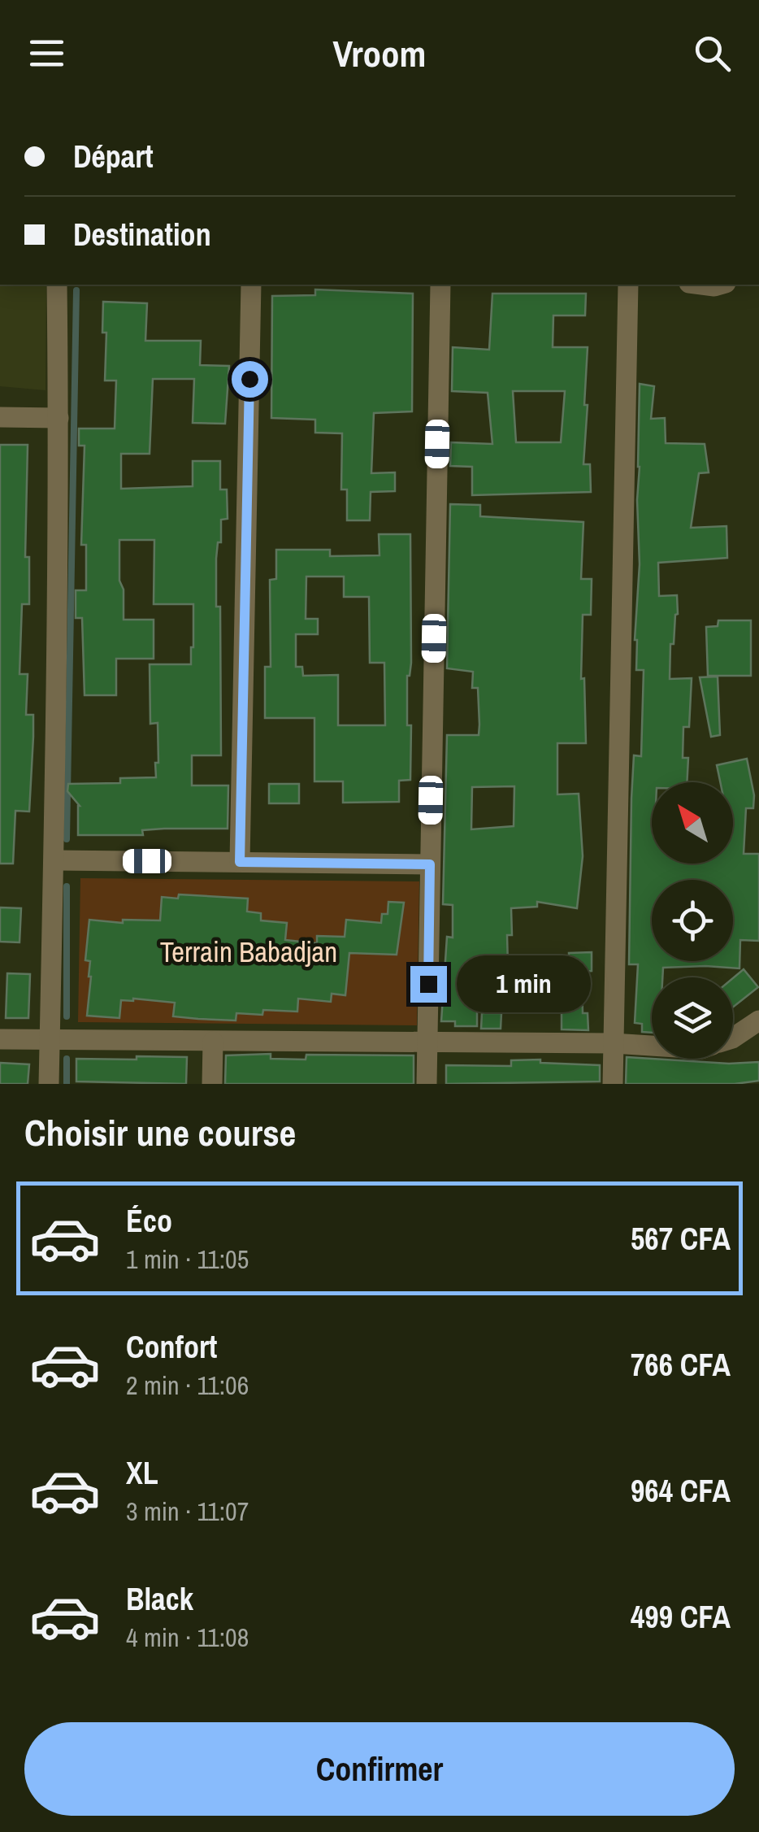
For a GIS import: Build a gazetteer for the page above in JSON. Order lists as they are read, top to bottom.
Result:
{
  "parks": ["Terrain Babadjan"],
  "north": "top left",
  "page": {
    "header": "Vroom",
    "banner": ["Départ", "Destination"],
    "bubble": "1 min",
    "heading": "Choisir une course",
    "list": [
      {
        "name": "Éco",
        "note": "1 min · 11:05",
        "value": "567 CFA"
      },
      {
        "name": "Confort",
        "note": "2 min · 11:06",
        "value": "766 CFA"
      },
      {
        "name": "XL",
        "note": "3 min · 11:07",
        "value": "964 CFA"
      },
      {
        "name": "Black",
        "note": "4 min · 11:08",
        "value": "499 CFA"
      }
    ],
    "buttons": "Confirmer"
  }
}
